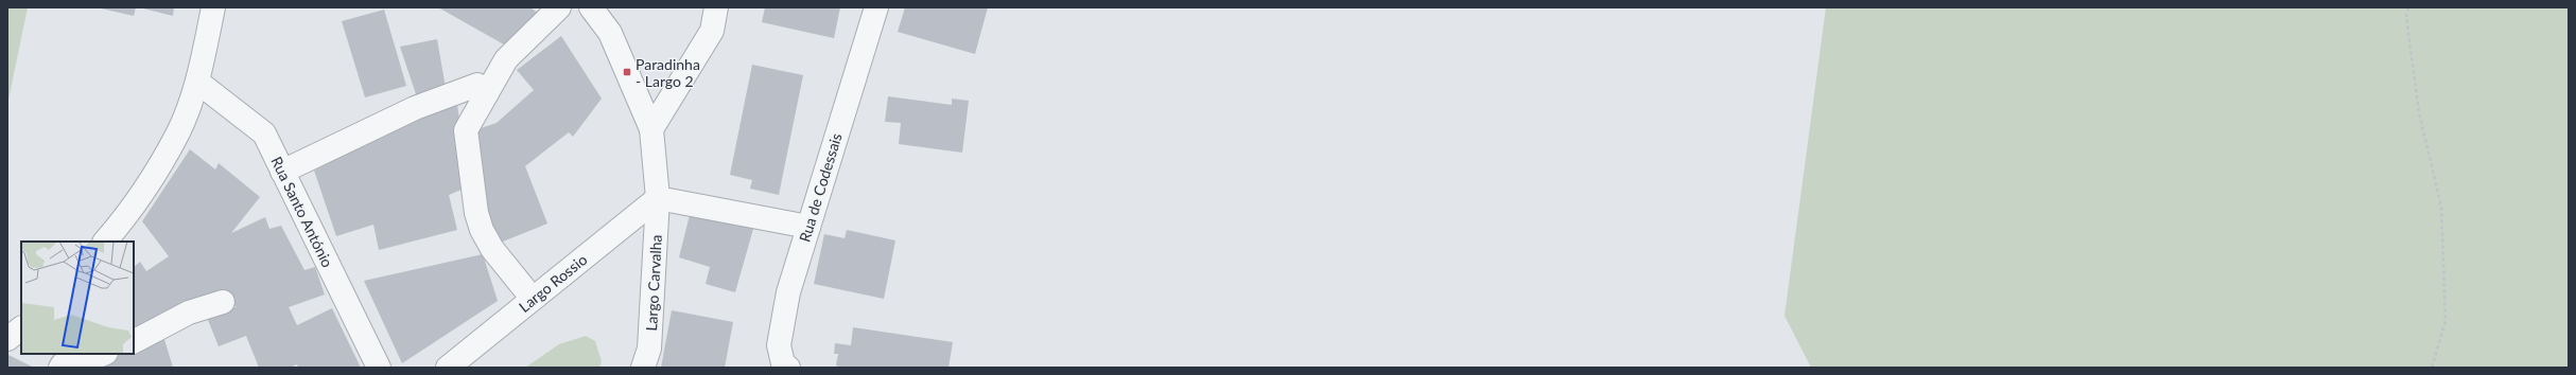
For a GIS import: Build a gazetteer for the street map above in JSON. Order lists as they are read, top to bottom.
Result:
{
  "streets": {
    "street": [
      "Rua de Codessais",
      "Rua Santo António",
      "Largo Rossio",
      "Largo Carvalha"
    ]
  },
  "crossings": [
    ["Largo Rossio", "Largo Carvalha"]
  ],
  "places": {
    "transit": ["Paradinha - Largo 2"]
  }
}
